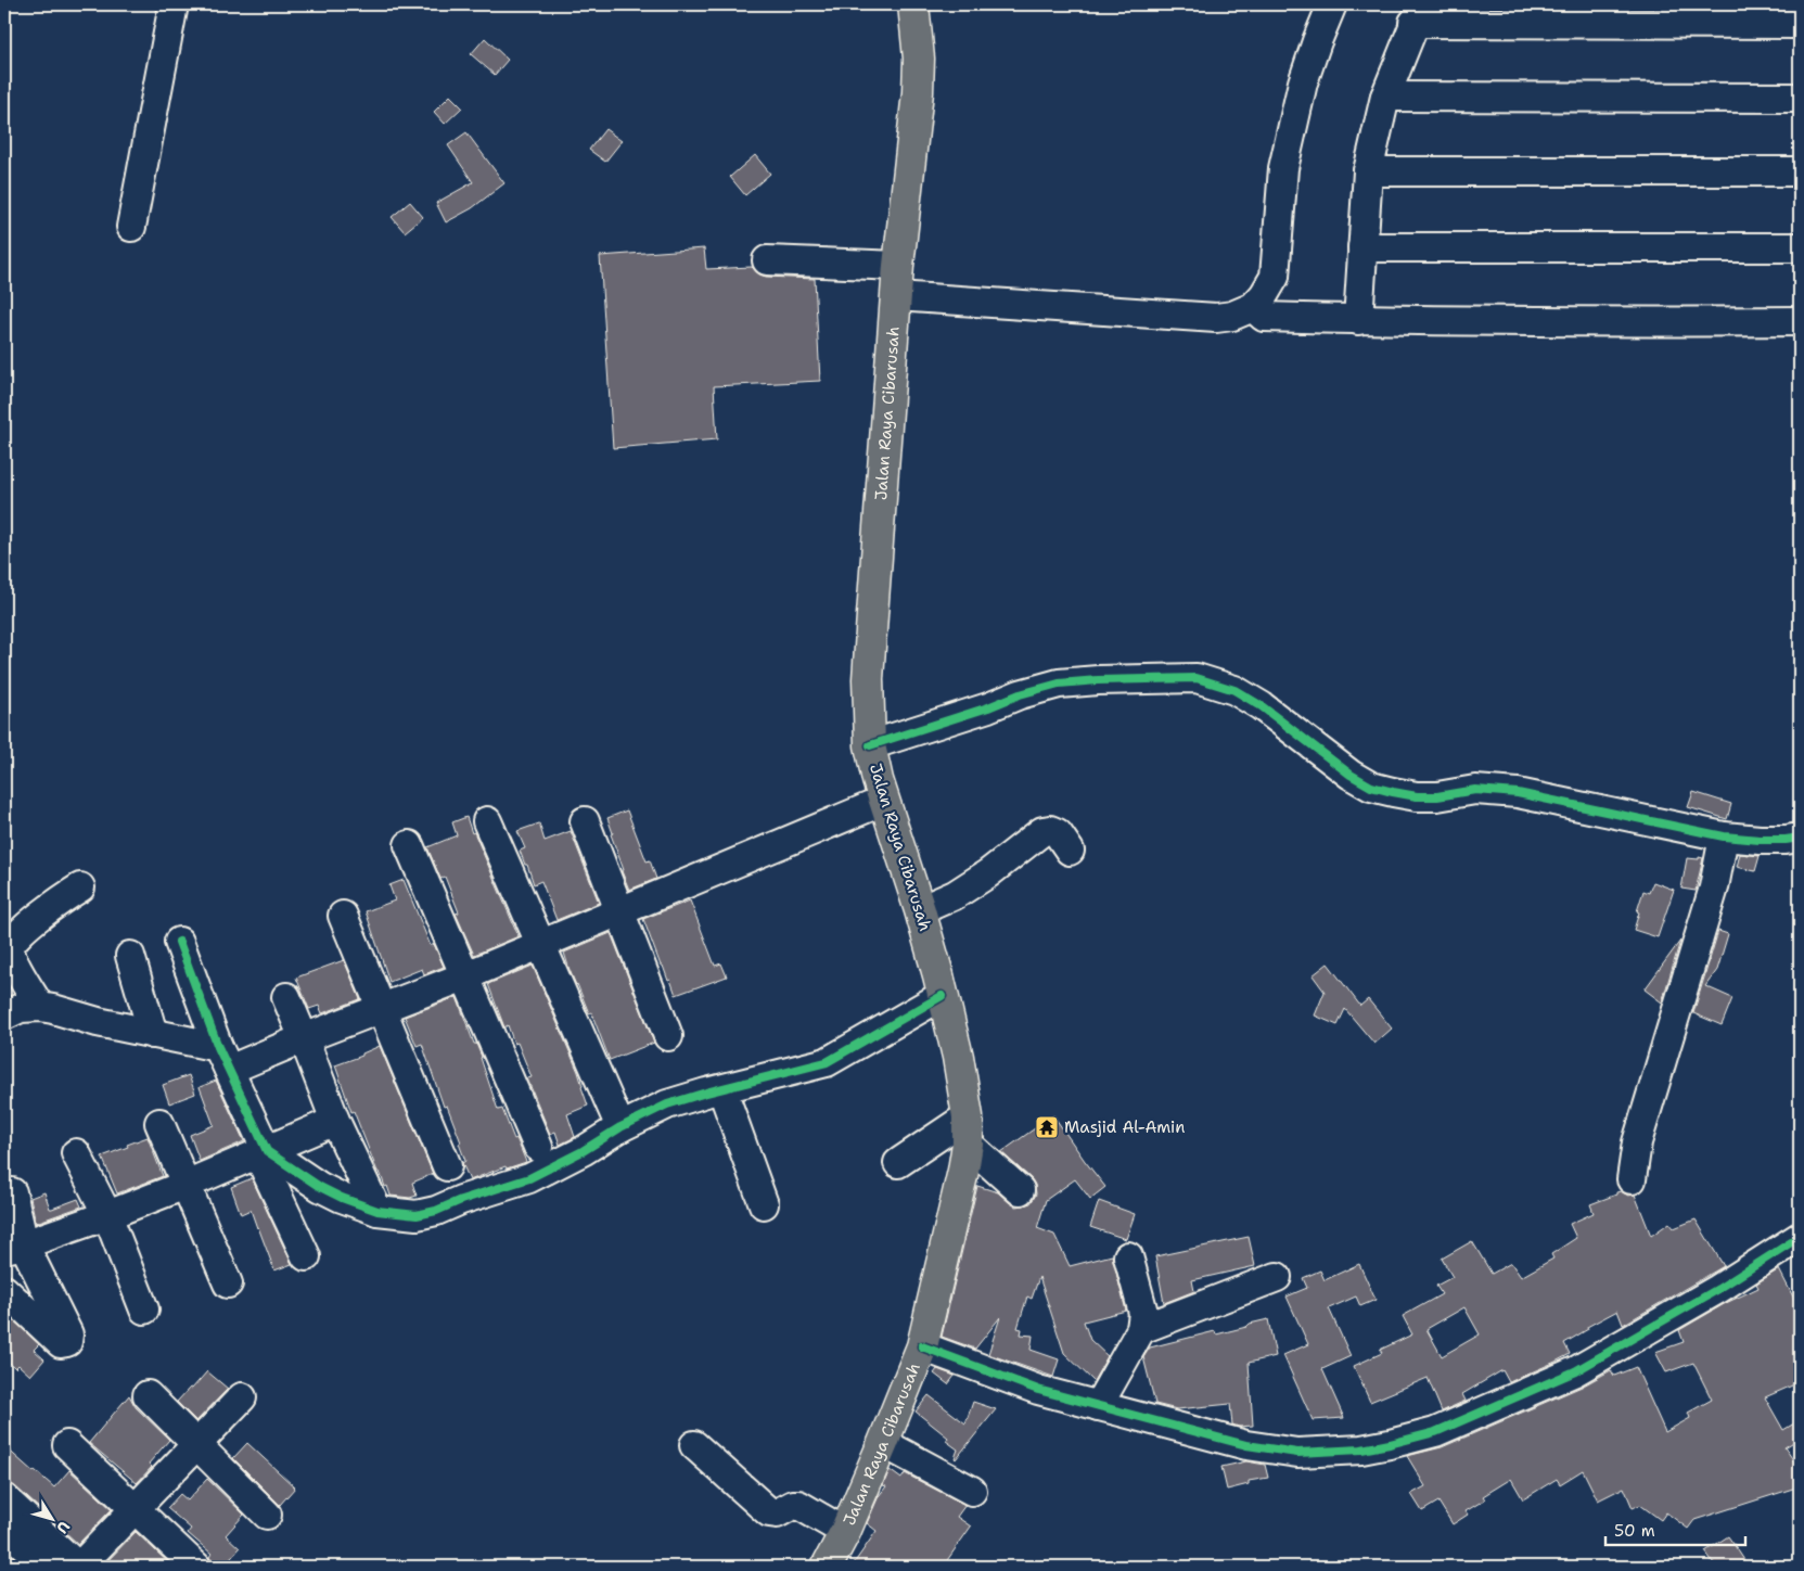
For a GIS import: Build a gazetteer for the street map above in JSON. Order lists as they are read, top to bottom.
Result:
{
  "streets": {
    "main road": ["Jalan Raya Cibarusah"]
  },
  "places": {
    "temple": ["Masjid Al-Amin"]
  },
  "scale_bar": "50 m",
  "north": "bottom right"
}
